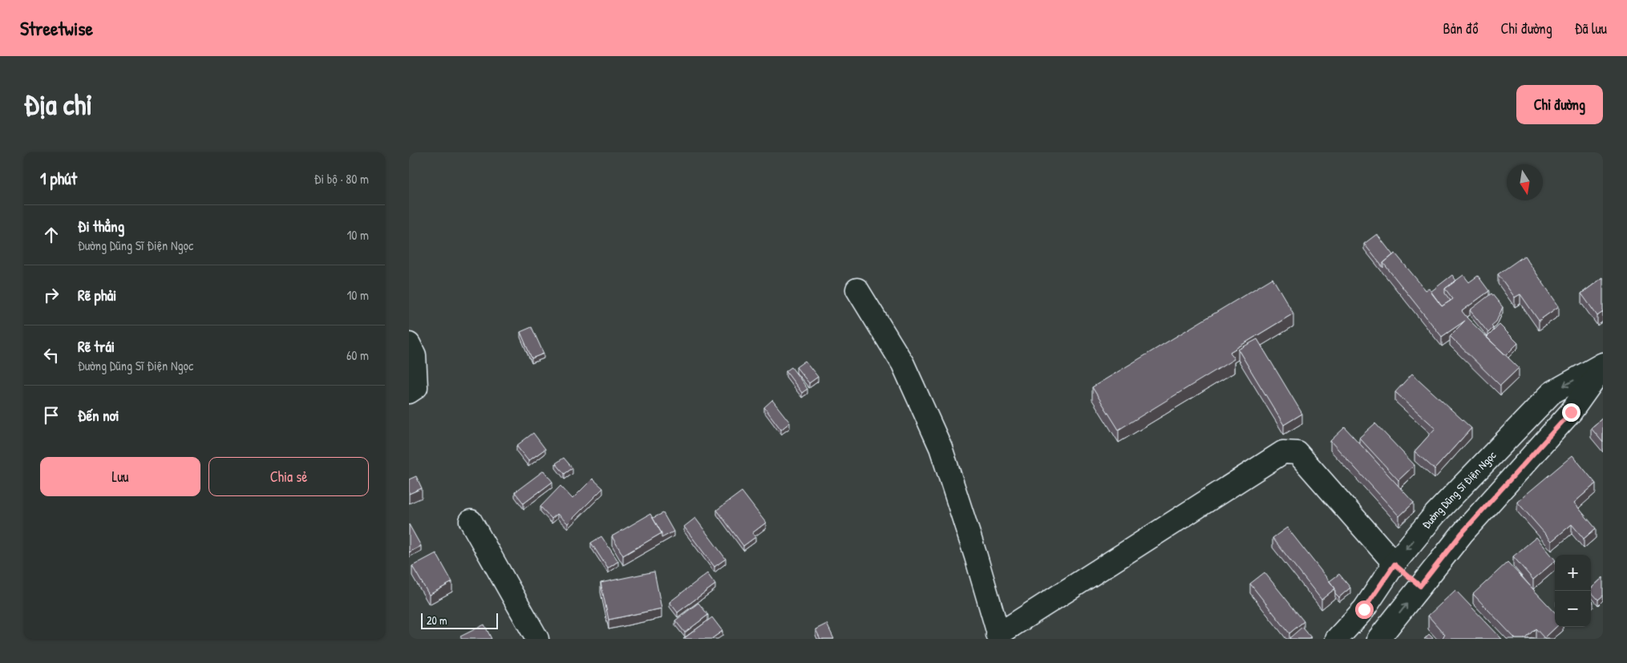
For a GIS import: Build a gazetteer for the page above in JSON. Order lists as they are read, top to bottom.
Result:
{
  "streets": {
    "street": ["Đường Dũng Sĩ Điện Ngọc"]
  },
  "scale_bar": "20 m",
  "north": "bottom",
  "page": {
    "header": "Streetwise",
    "nav": ["Bản đồ", "Chỉ đường", "Đã lưu"],
    "buttons": [
      "Chỉ đường",
      ["Lưu", "Chia sẻ"]
    ],
    "title": "Địa chỉ",
    "heading": ["1 phút", "Đi bộ · 80 m"],
    "list": [
      ["Đi thẳng", "Đường Dũng Sĩ Điện Ngọc", "10 m"],
      ["Rẽ phải", "10 m"],
      ["Rẽ trái", "Đường Dũng Sĩ Điện Ngọc", "60 m"],
      "Đến nơi"
    ],
    "map_buttons": ["+", "−"],
    "scale": "20 m"
  }
}
